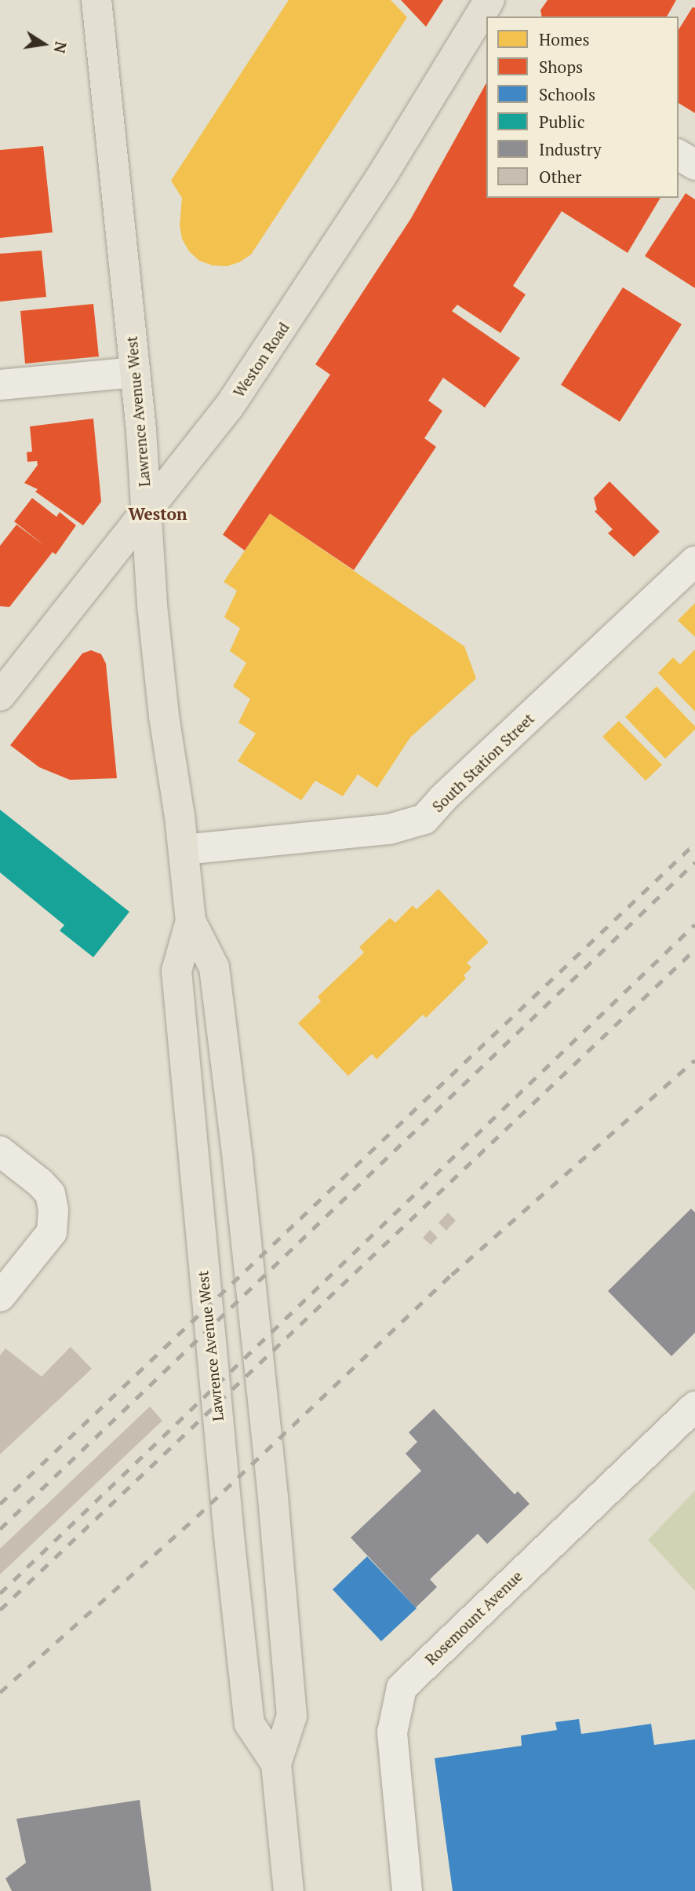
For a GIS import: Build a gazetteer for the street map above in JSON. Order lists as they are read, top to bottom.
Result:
{
  "streets": {
    "main road": ["Weston Road", "Lawrence Avenue West"],
    "street": ["South Station Street", "Rosemount Avenue"]
  },
  "crossings": [
    ["Weston Road", "Lawrence Avenue West"],
    ["Lawrence Avenue West", "South Station Street"]
  ],
  "districts": ["Weston"],
  "legend": [
    "Homes",
    "Shops",
    "Schools",
    "Public",
    "Industry",
    "Other"
  ],
  "north": "right"
}
